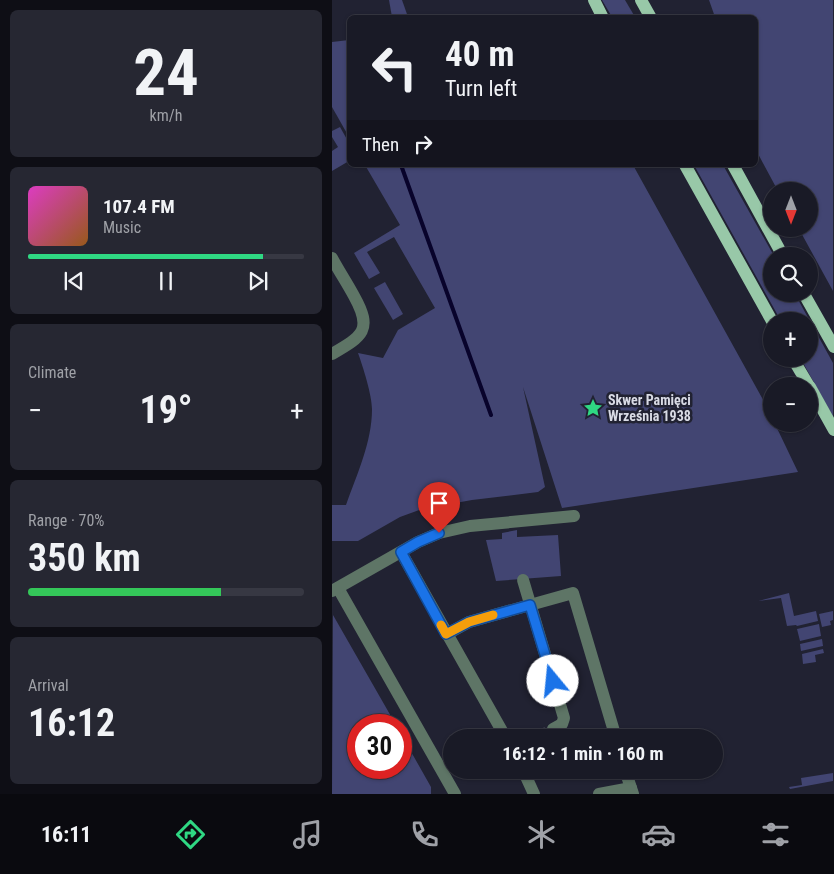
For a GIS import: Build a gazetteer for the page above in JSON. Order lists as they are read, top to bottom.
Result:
{
  "places": {
    "place": ["Skwer Pamięci Września 1938"]
  },
  "north": "bottom",
  "page": {
    "tile": [
      ["24", "km/h"],
      "Climate",
      ["Range · 70%", "350 km"],
      ["Arrival", "16:12"]
    ],
    "turn": ["40 m", "Turn left"],
    "then": "Then",
    "map_buttons": ["+", "−"],
    "song": ["107.4 FM", "Music"],
    "heat": ["−", "19°", "+"],
    "limit": "30",
    "trip": "16:12 · 1 min · 160 m",
    "tabs": "16:11"
  }
}
